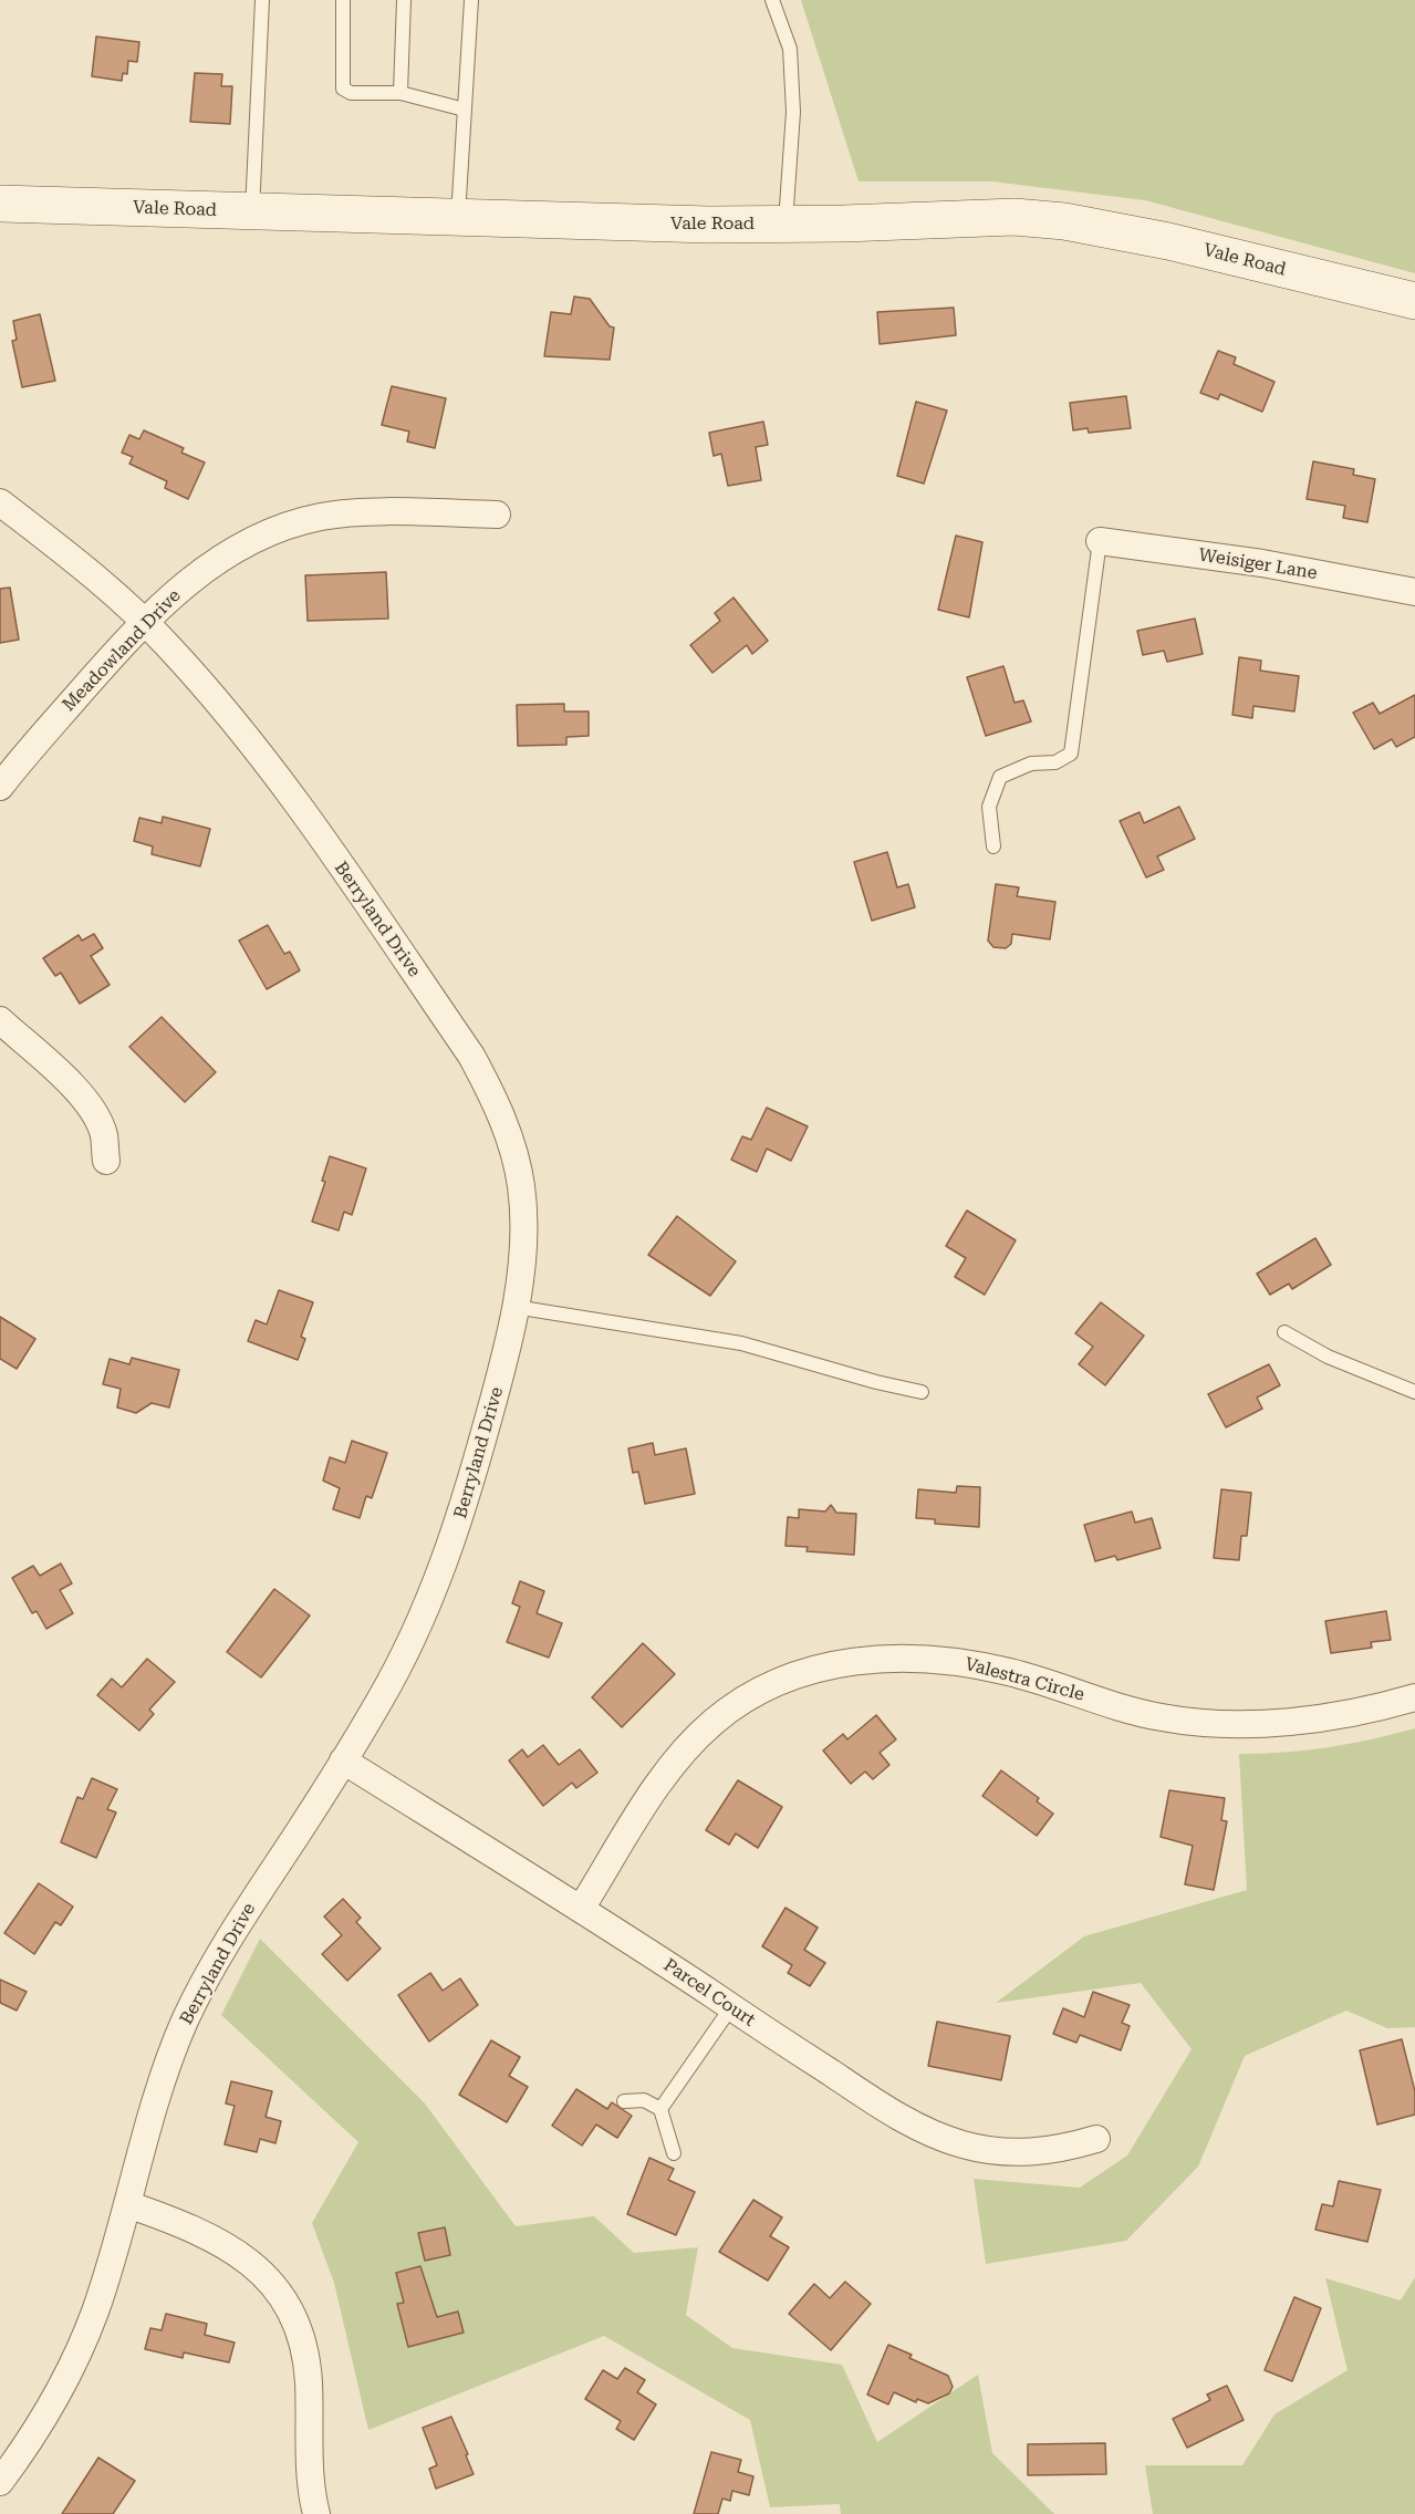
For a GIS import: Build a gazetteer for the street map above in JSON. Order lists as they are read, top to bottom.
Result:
{
  "streets": {
    "main road": ["Vale Road"],
    "street": [
      "Weisiger Lane",
      "Meadowland Drive",
      "Berryland Drive",
      "Valestra Circle",
      "Parcel Court"
    ]
  },
  "crossings": [
    ["Meadowland Drive", "Berryland Drive"],
    ["Berryland Drive", "Parcel Court"],
    ["Valestra Circle", "Parcel Court"]
  ]
}
